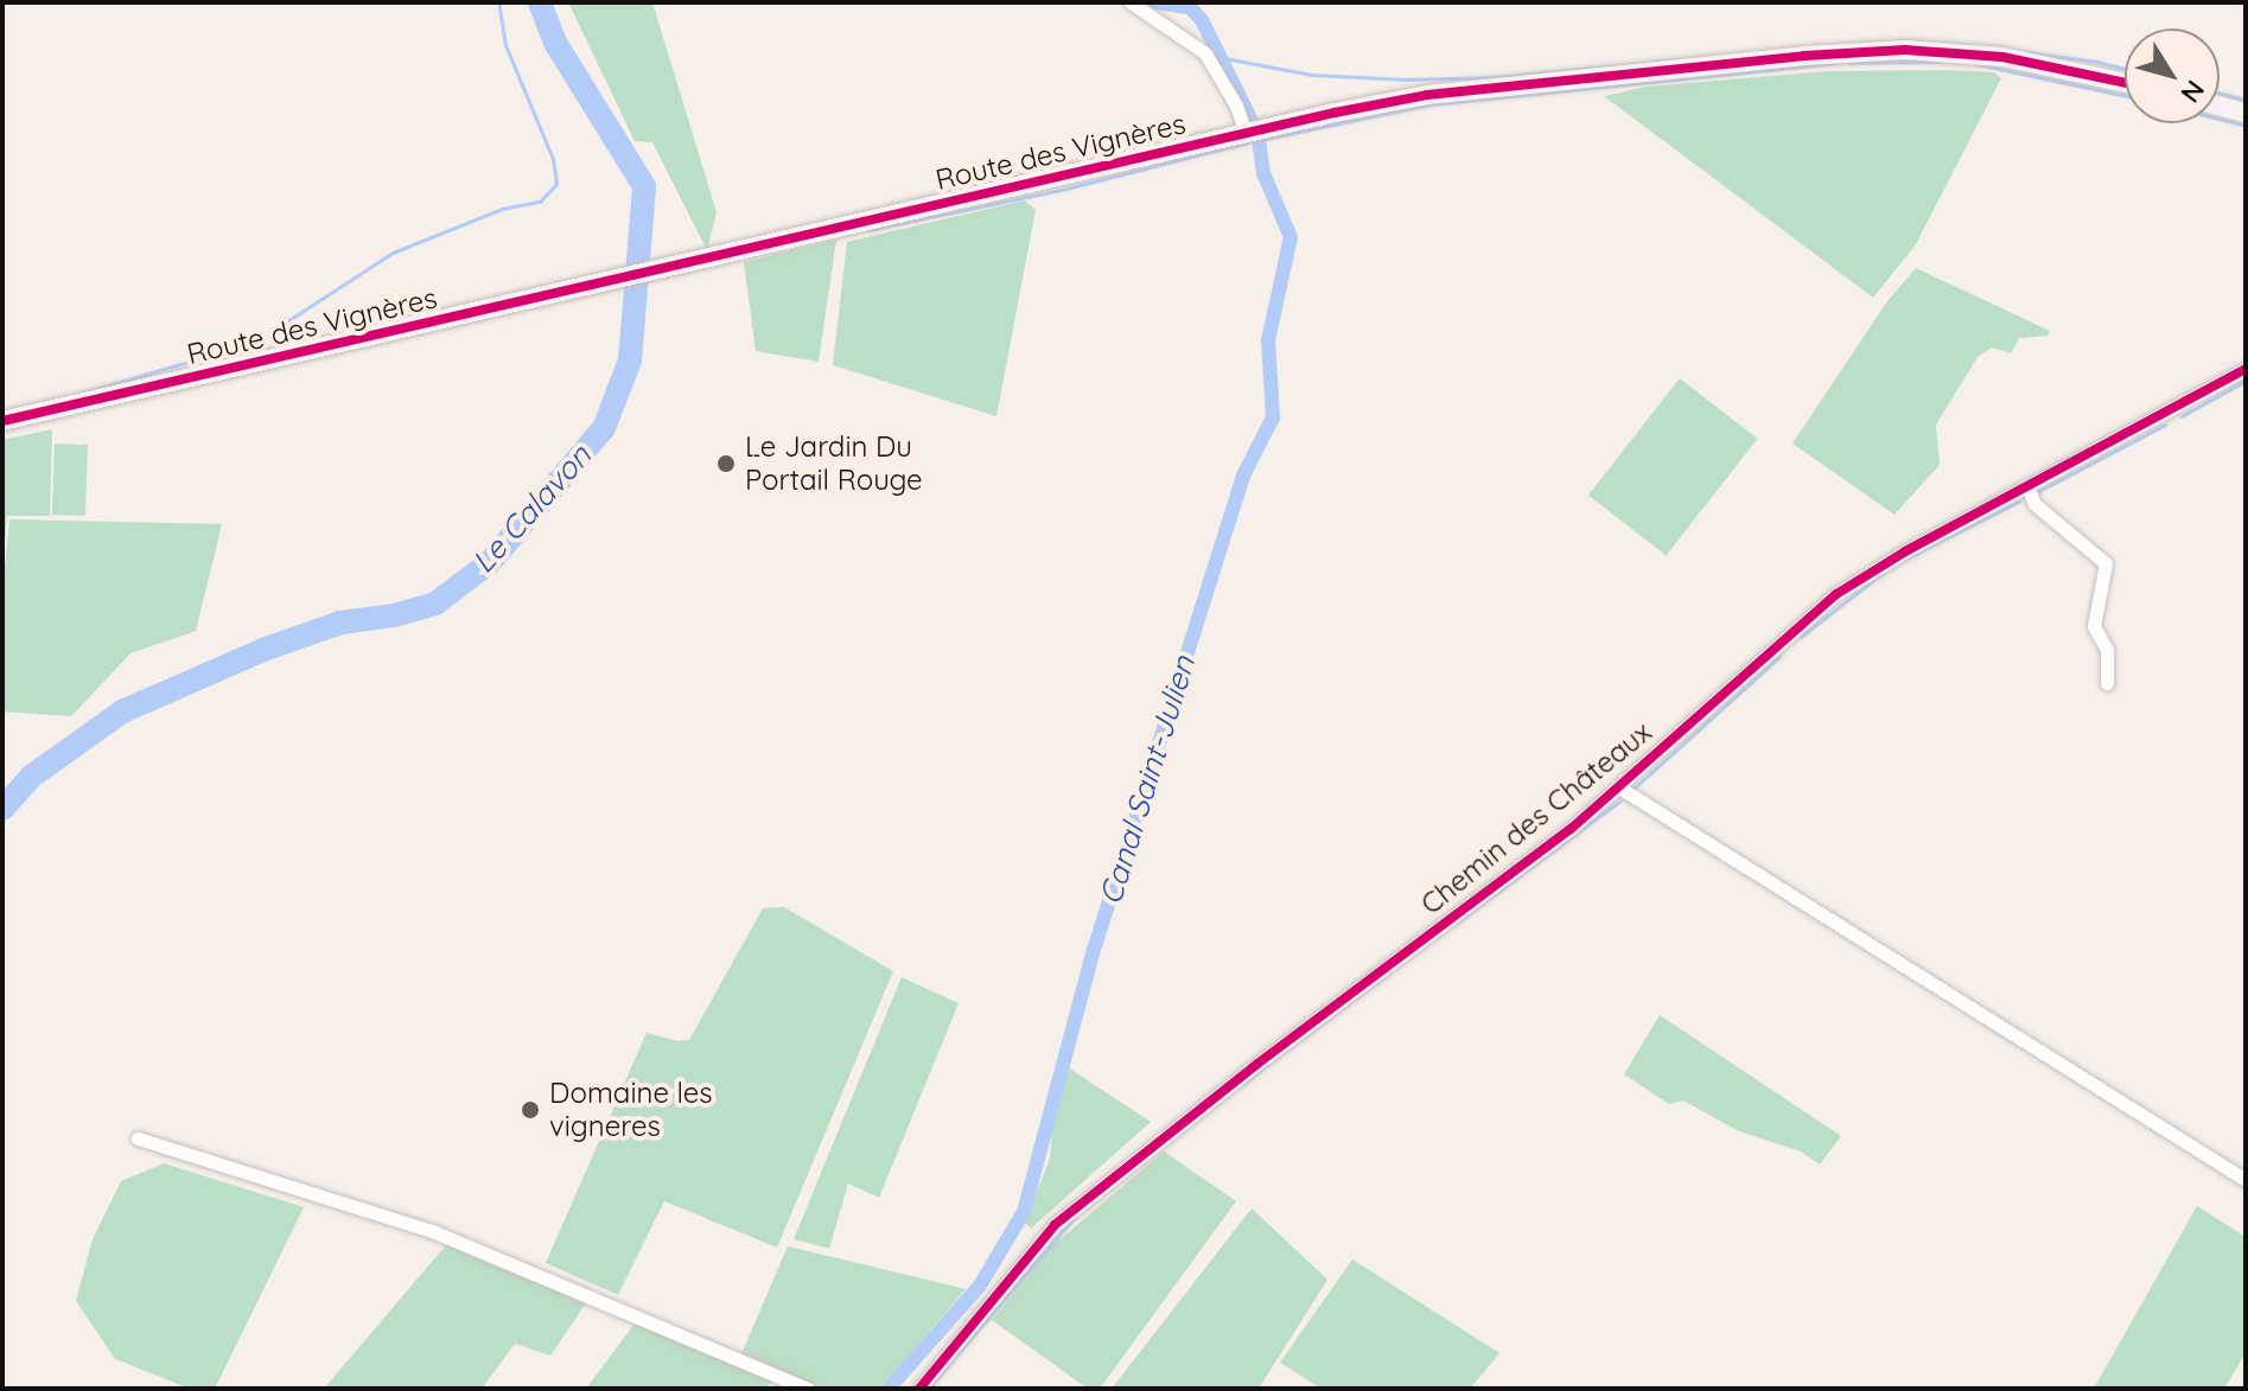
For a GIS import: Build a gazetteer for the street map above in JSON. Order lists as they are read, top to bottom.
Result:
{
  "streets": {
    "street": ["Route des Vignères", "Chemin des Châteaux"]
  },
  "water": ["Le Calavon", "Canal Saint-Julien"],
  "places": ["Le Jardin Du Portail Rouge", "Domaine les vigneres"],
  "north": "bottom right"
}
